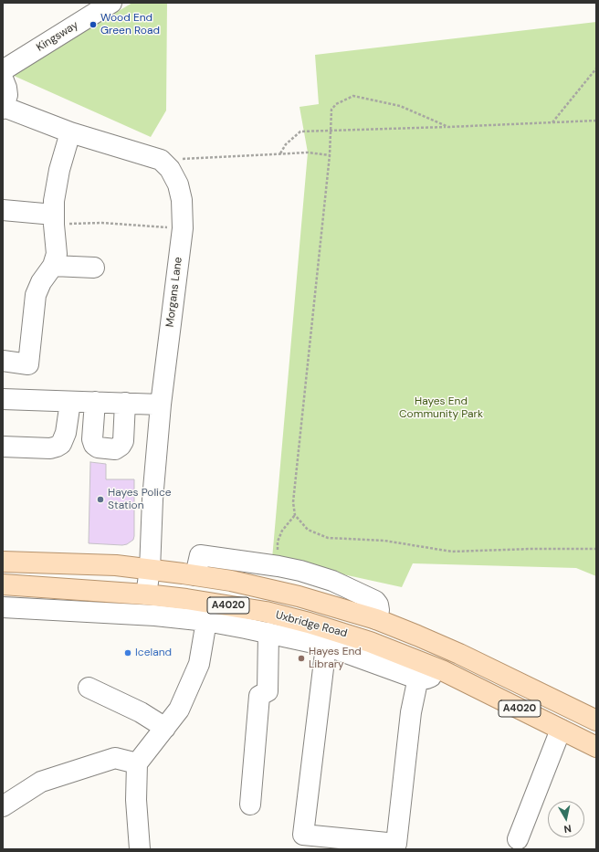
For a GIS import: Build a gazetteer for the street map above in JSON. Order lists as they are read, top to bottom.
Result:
{
  "streets": {
    "main road": ["A4020", "Uxbridge Road"],
    "street": ["Kingsway", "Morgans Lane"]
  },
  "crossings": [
    ["Morgans Lane", "Uxbridge Road"]
  ],
  "parks": ["Hayes End Community Park"],
  "places": [
    "Wood End Green Road",
    "Hayes Police Station",
    "Iceland",
    "Hayes End Library"
  ],
  "north": "bottom"
}
